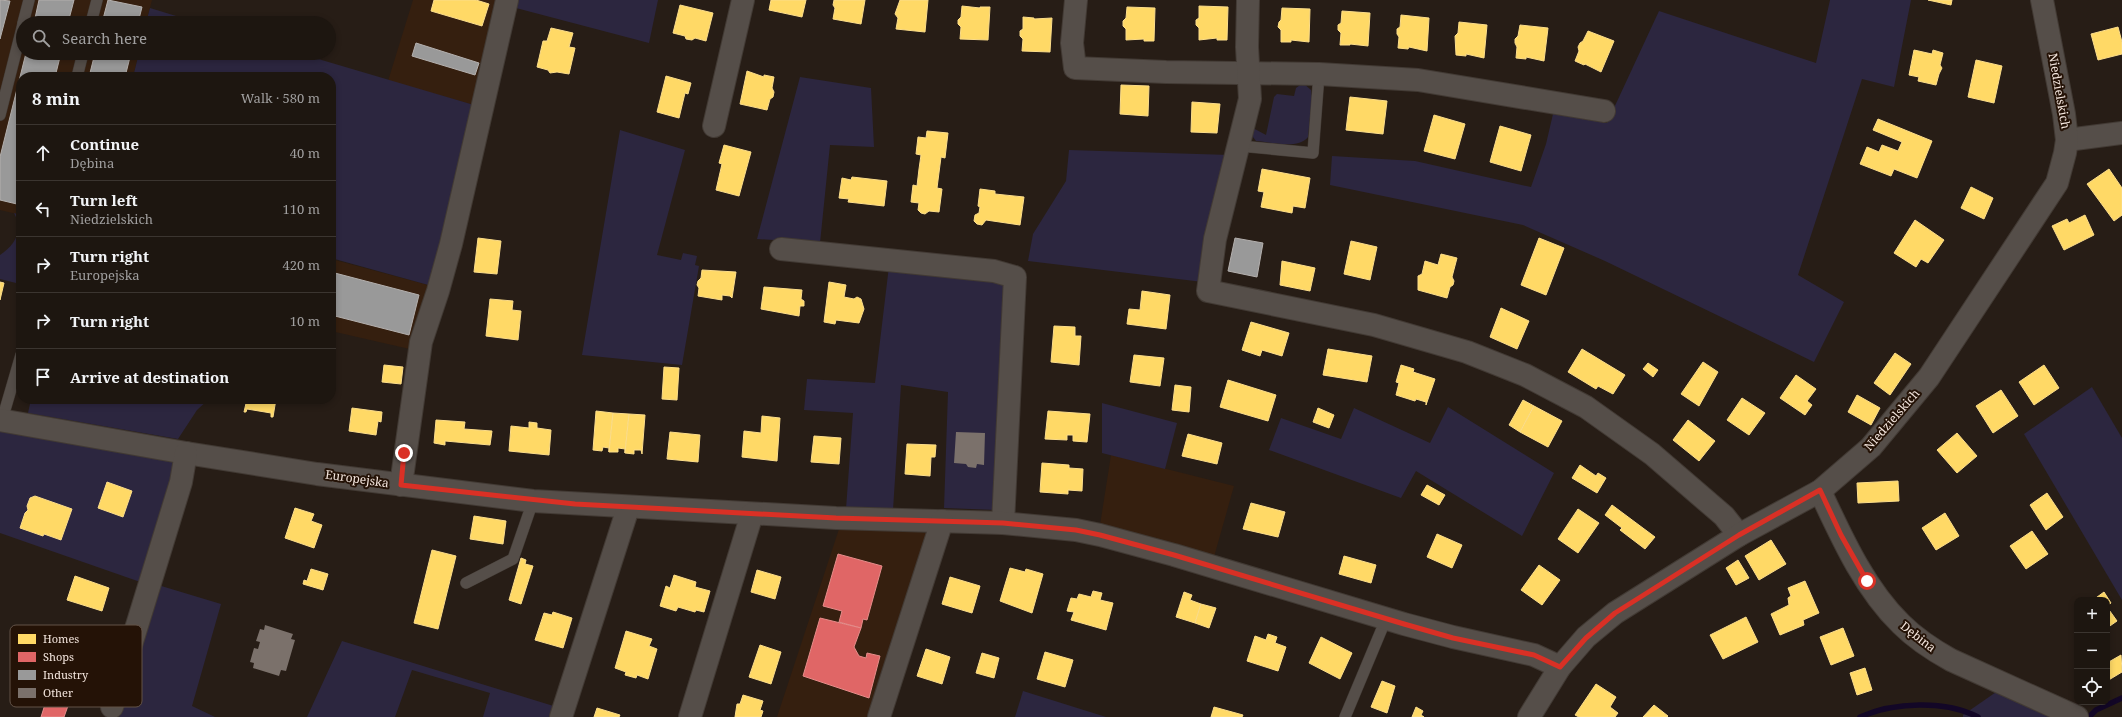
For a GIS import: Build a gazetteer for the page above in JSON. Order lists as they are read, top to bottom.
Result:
{
  "streets": {
    "street": ["Niedzielskich", "Europejska", "Dębina"]
  },
  "crossings": [
    ["Niedzielskich", "Europejska"],
    ["Niedzielskich", "Dębina"]
  ],
  "legend": [
    "Homes",
    "Shops",
    "Industry",
    "Other"
  ],
  "page": {
    "search": "Search here",
    "heading": ["8 min", "Walk · 580 m"],
    "list": [
      ["Continue", "Dębina", "40 m"],
      ["Turn left", "Niedzielskich", "110 m"],
      ["Turn right", "Europejska", "420 m"],
      ["Turn right", "10 m"],
      "Arrive at destination"
    ],
    "map_buttons": ["+", "−"]
  }
}
